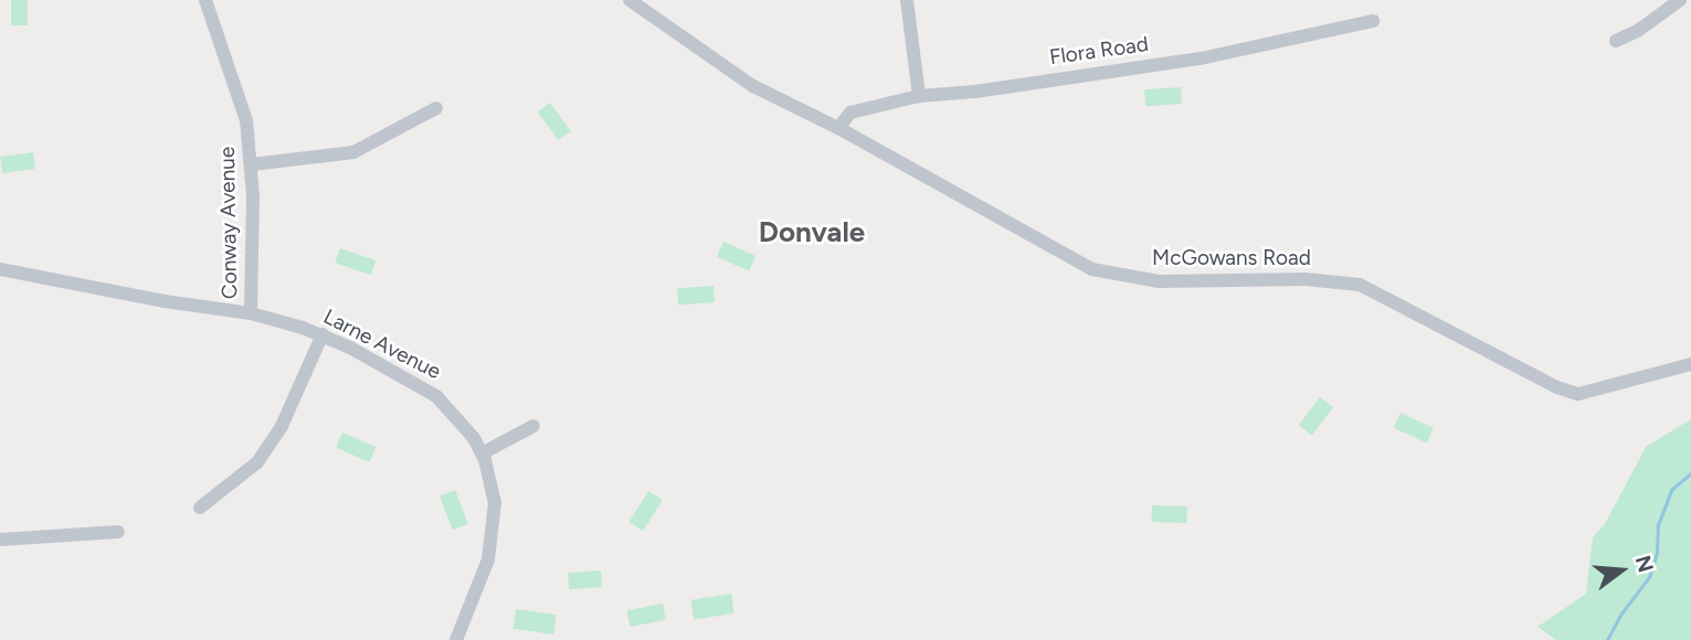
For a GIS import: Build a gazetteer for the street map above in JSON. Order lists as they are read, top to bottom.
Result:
{
  "streets": {
    "street": [
      "Flora Road",
      "Conway Avenue",
      "McGowans Road",
      "Larne Avenue"
    ]
  },
  "crossings": [
    ["Flora Road", "McGowans Road"],
    ["Conway Avenue", "Larne Avenue"]
  ],
  "districts": ["Donvale"],
  "north": "right"
}
